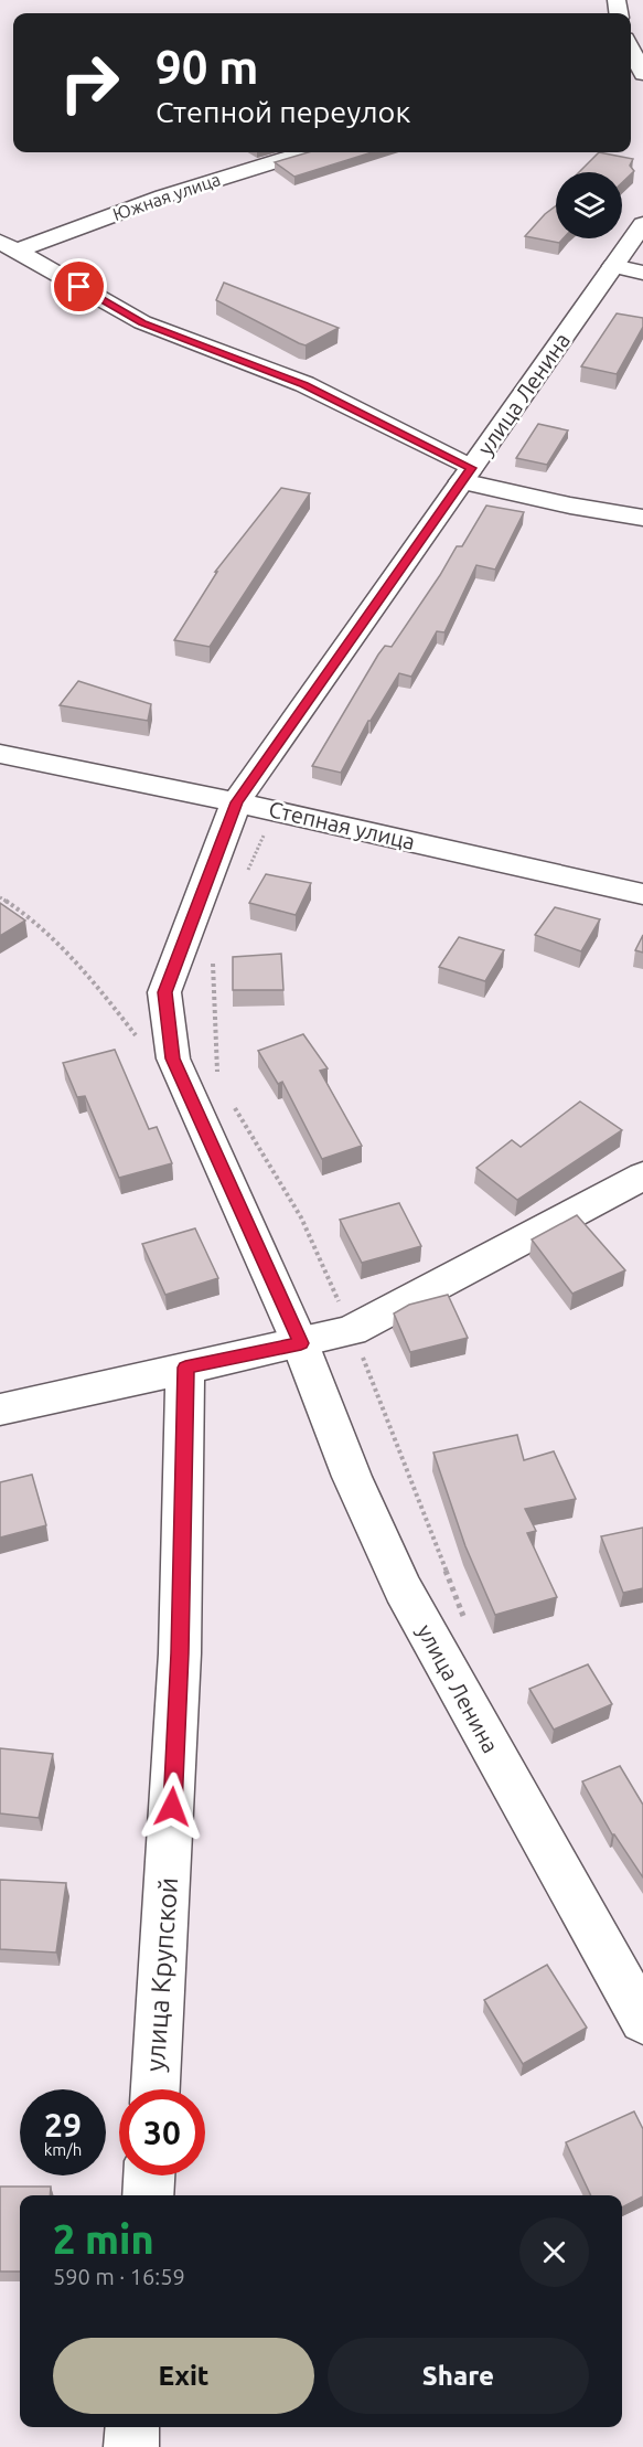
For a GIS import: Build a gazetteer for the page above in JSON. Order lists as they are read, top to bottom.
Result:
{
  "streets": {
    "street": [
      "Южная улица",
      "улица Ленина",
      "Степная улица",
      "улица Крупской"
    ]
  },
  "crossings": [
    ["улица Ленина", "Степная улица"]
  ],
  "page": {
    "turn": ["90 m", "Степной переулок"],
    "speed": "29 km/h",
    "limit": "30",
    "heading": ["2 min", "590 m · 16:59"],
    "buttons": ["Exit", "Share"]
  }
}
